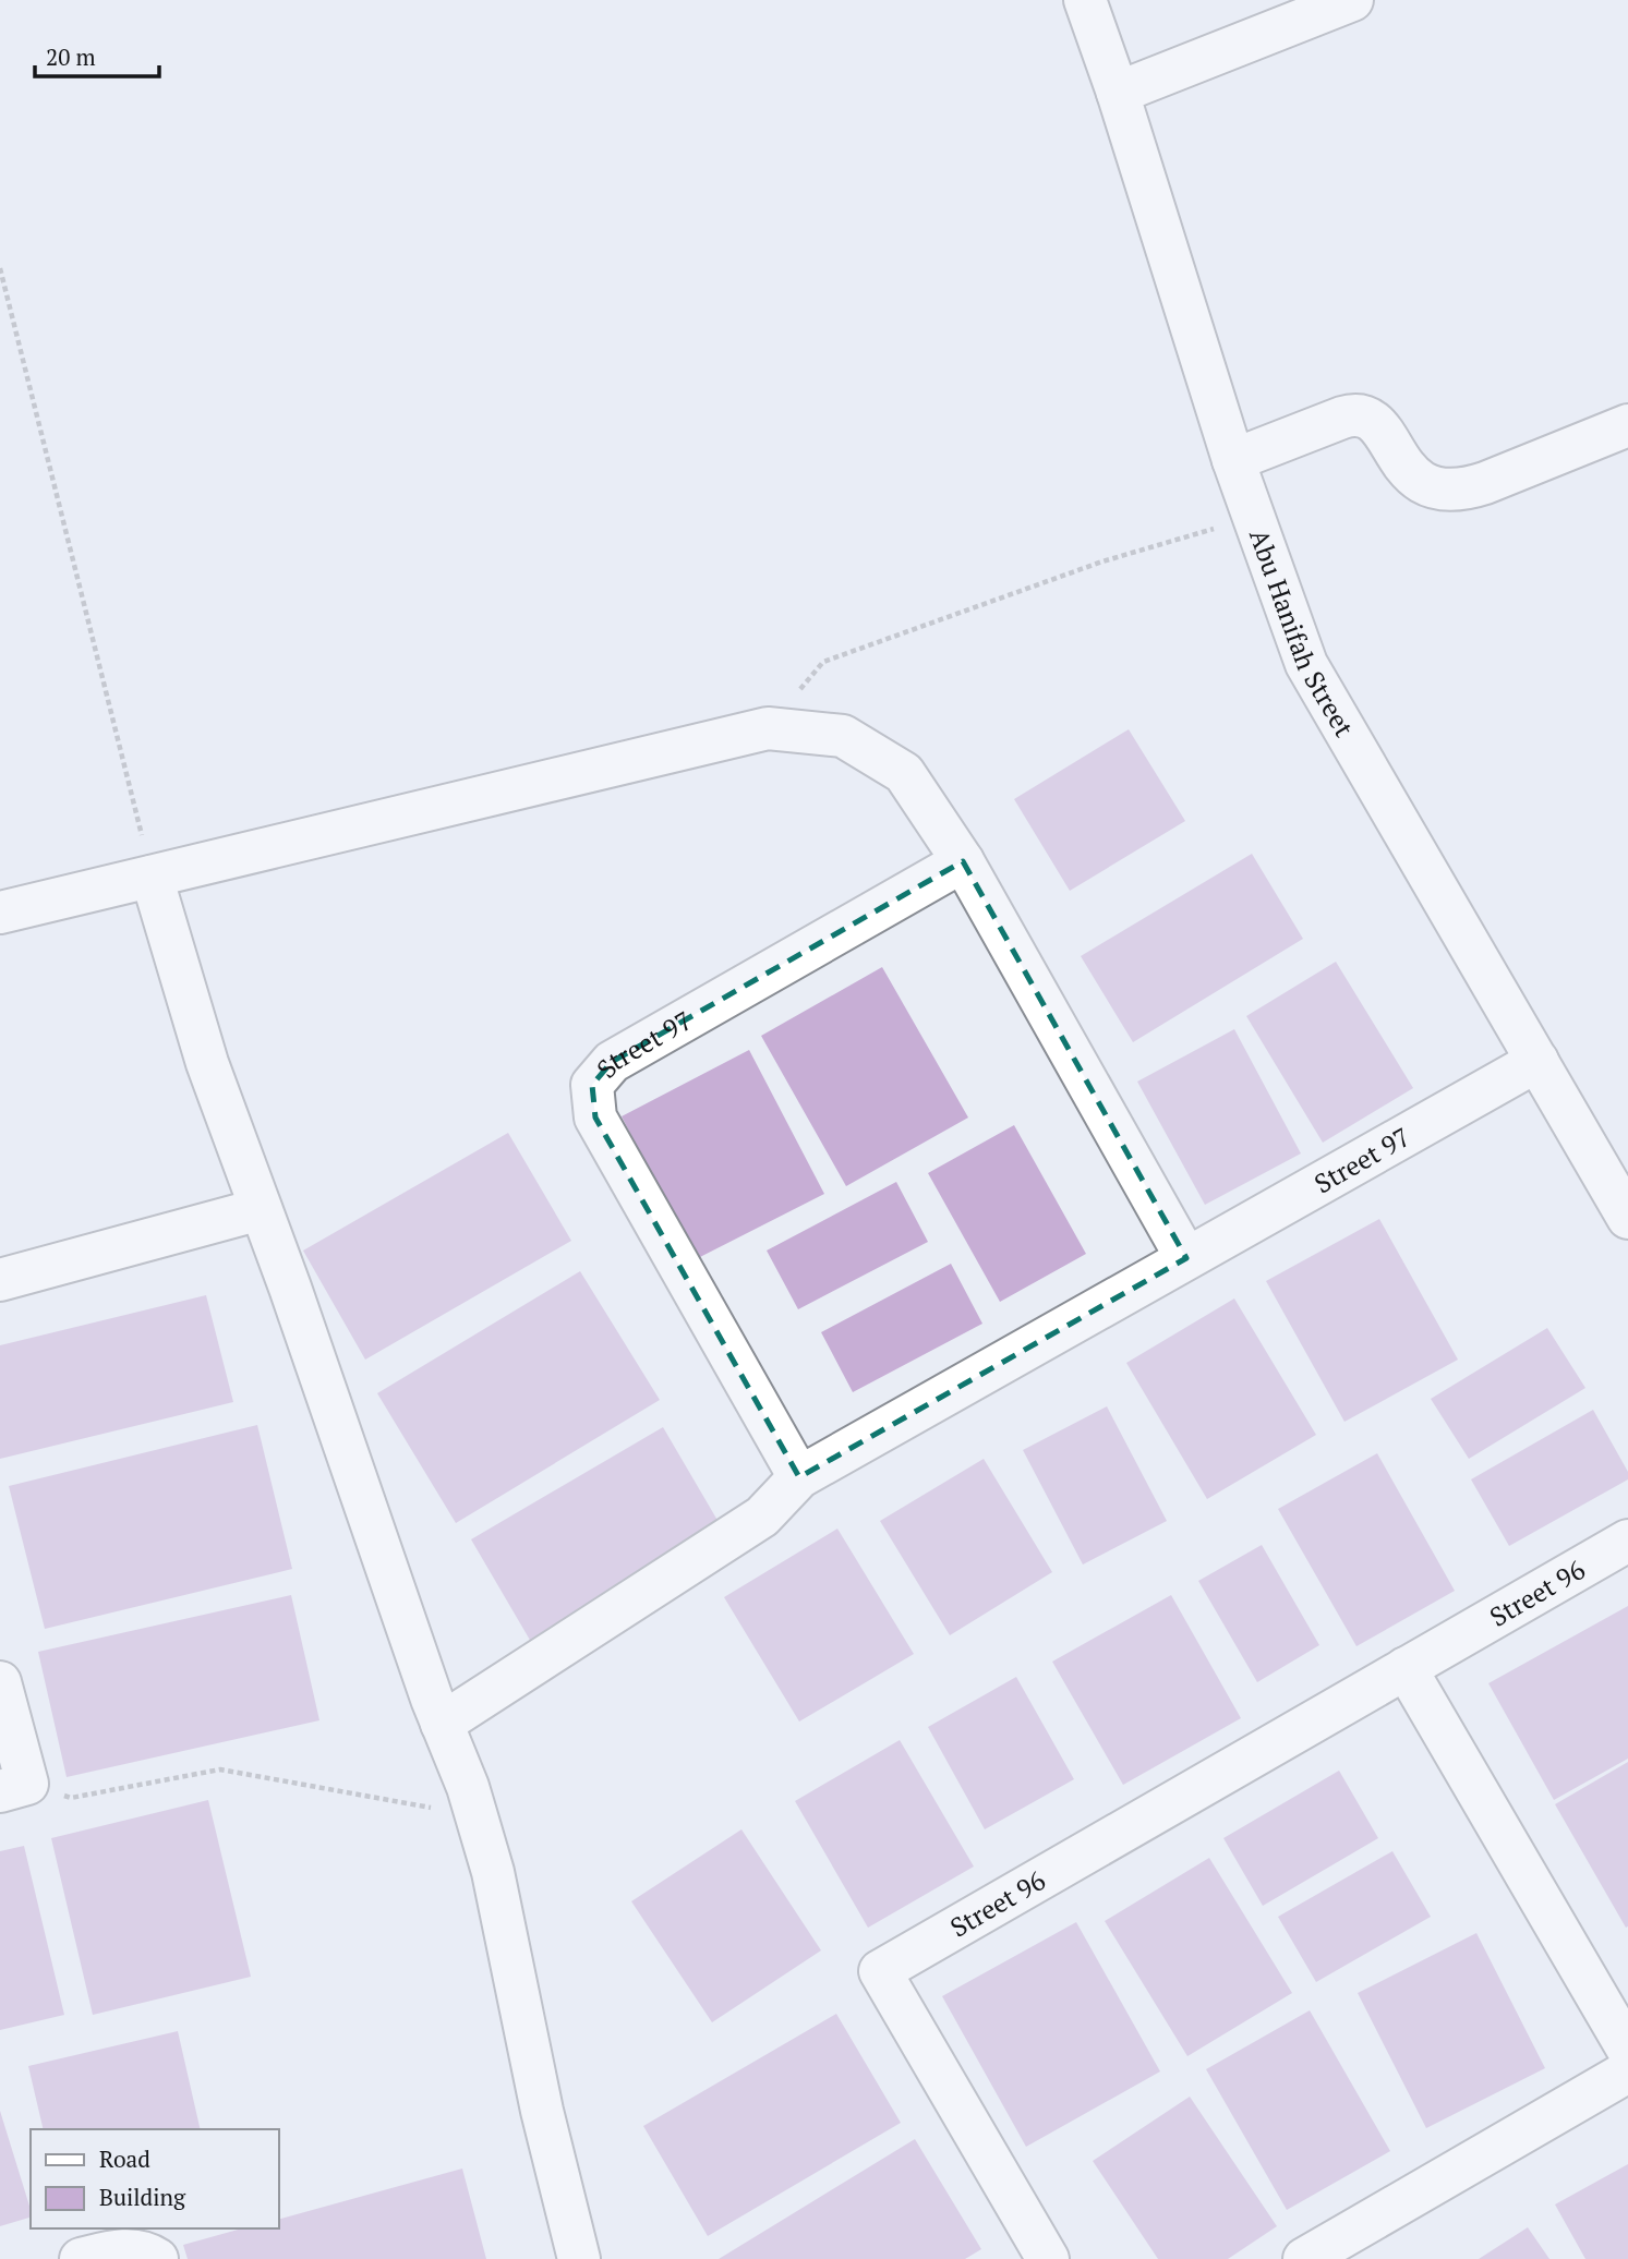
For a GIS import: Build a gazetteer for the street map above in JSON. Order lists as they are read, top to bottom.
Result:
{
  "streets": {
    "street": ["Abu Hanifah Street", "Street 97", "Street 96"]
  },
  "crossings": [
    ["Abu Hanifah Street", "Street 97"]
  ],
  "legend": ["Road", "Building"],
  "scale_bar": "20 m"
}
